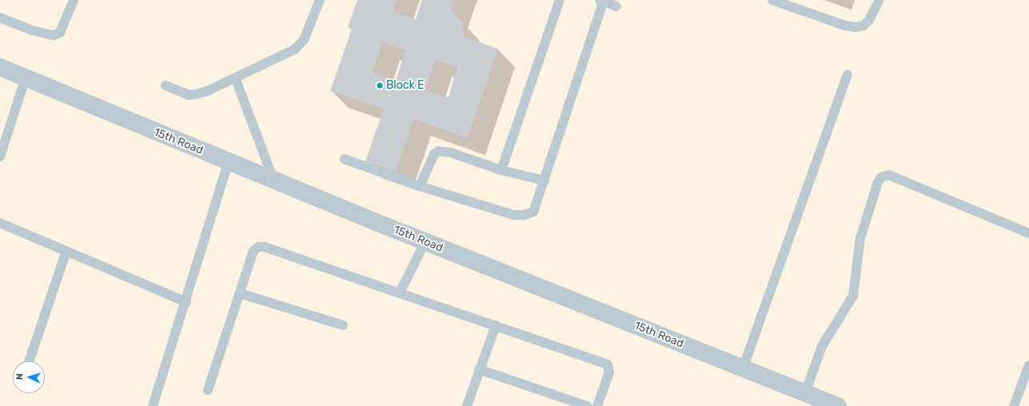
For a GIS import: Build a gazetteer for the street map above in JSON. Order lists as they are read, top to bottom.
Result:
{
  "streets": {
    "street": ["15th Road"]
  },
  "places": ["Block E"],
  "north": "left"
}
